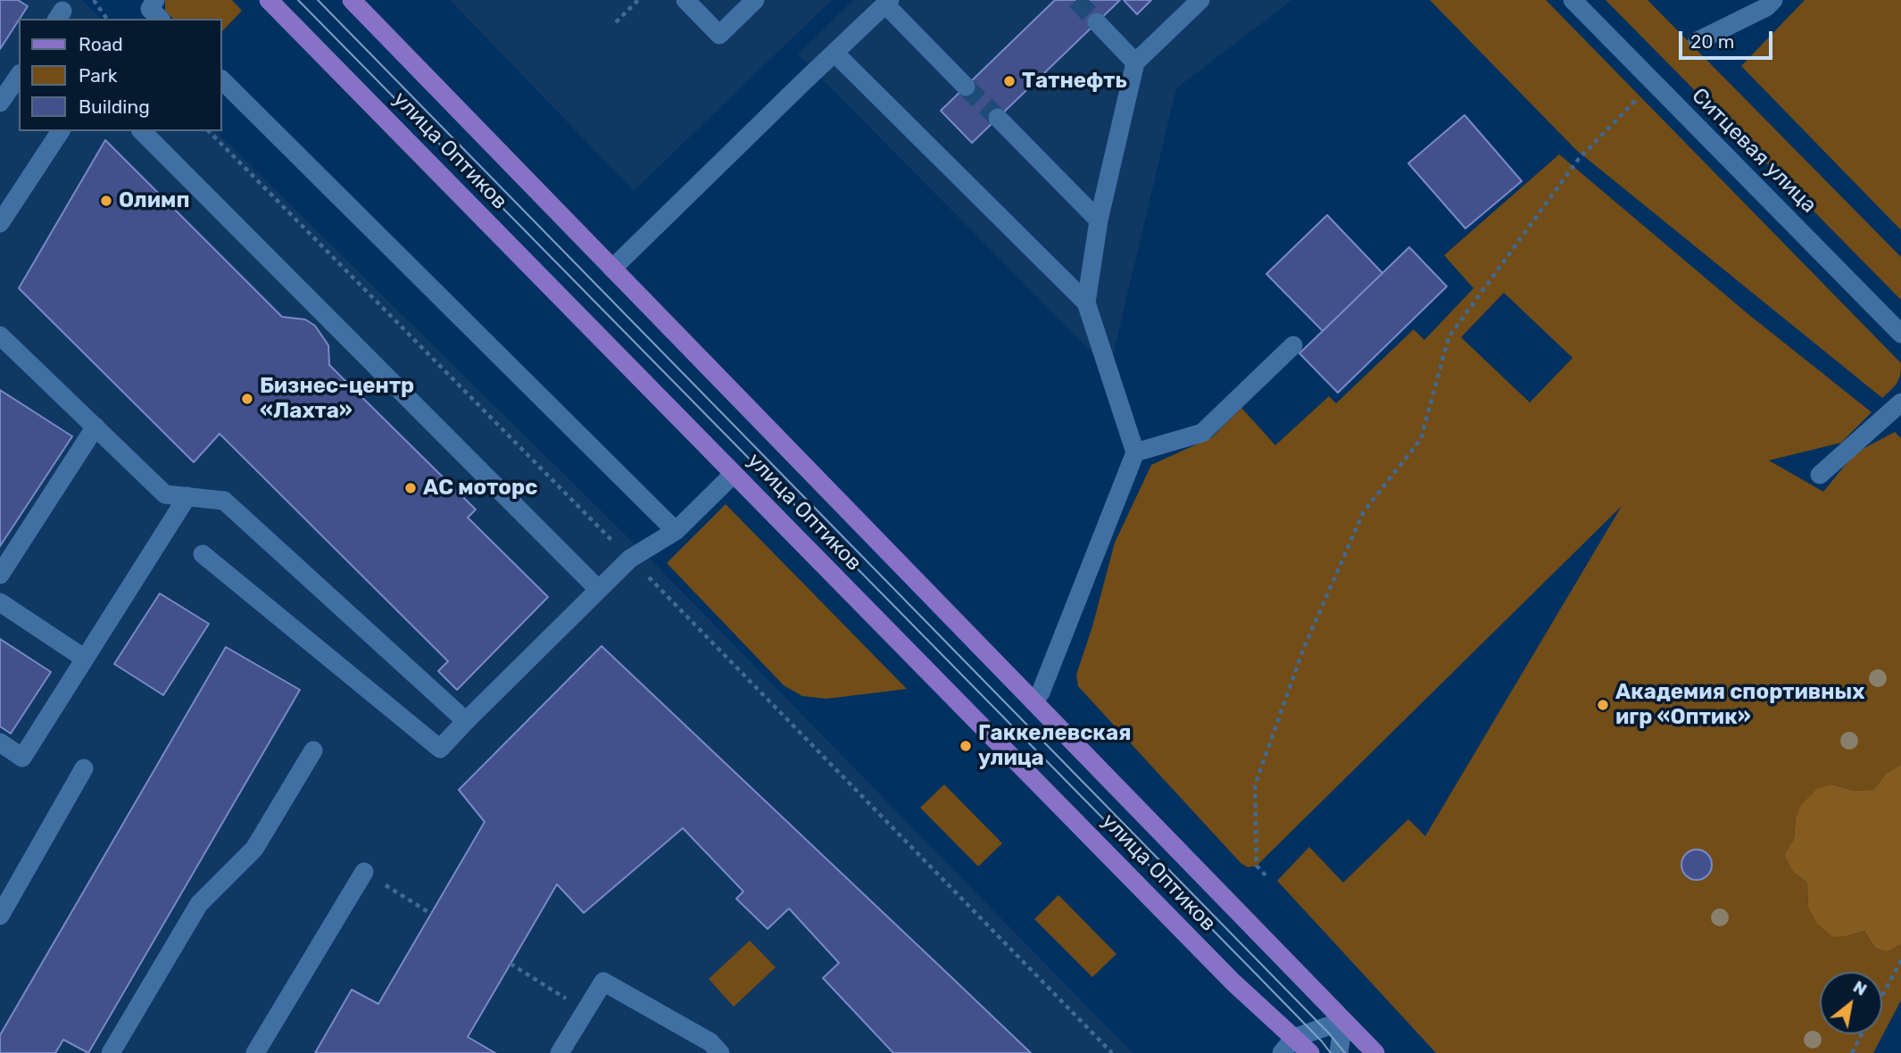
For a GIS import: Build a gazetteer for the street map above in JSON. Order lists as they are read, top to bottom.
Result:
{
  "streets": {
    "main road": ["улица Оптиков"],
    "street": ["Ситцевая улица"]
  },
  "places": [
    "Татнефть",
    "Олимп",
    "Бизнес-центр «Лахта»",
    "АС моторс",
    "Академия спортивных игр «Оптик»",
    "Гаккелевская улица"
  ],
  "legend": ["Road", "Park", "Building"],
  "scale_bar": "20 m",
  "north": "top right"
}
